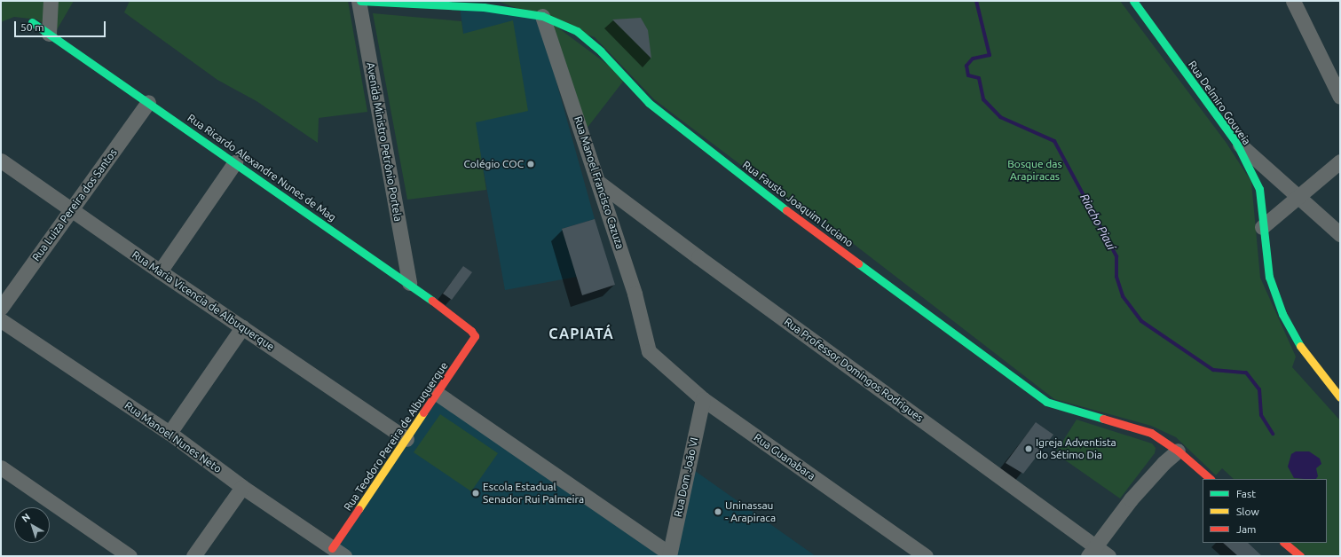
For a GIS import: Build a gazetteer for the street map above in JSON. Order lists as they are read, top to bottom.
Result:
{
  "streets": {
    "street": [
      "Rua Delmiro Gouveia",
      "Avenida Ministro Petrônio Portela",
      "Rua Ricardo Alexandre Nunes de Mag",
      "Rua Manoel Francisco Cazuza",
      "Rua Fausto Joaquim Luciano",
      "Rua Luiza Pereira dos Santos",
      "Rua Maria Vicencia de Albuquerque",
      "Rua Professor Domingos Rodrigues",
      "Rua Teodoro Pereira de Albuquerque",
      "Rua Manoel Nunes Neto",
      "Rua Guanabara",
      "Rua Dom João VI"
    ]
  },
  "crossings": [
    ["Avenida Ministro Petrônio Portela", "Rua Ricardo Alexandre Nunes de Mag"],
    ["Avenida Ministro Petrônio Portela", "Rua Fausto Joaquim Luciano"],
    ["Rua Ricardo Alexandre Nunes de Mag", "Rua Luiza Pereira dos Santos"],
    ["Rua Ricardo Alexandre Nunes de Mag", "Rua Teodoro Pereira de Albuquerque"],
    ["Rua Manoel Francisco Cazuza", "Rua Fausto Joaquim Luciano"],
    ["Rua Manoel Francisco Cazuza", "Rua Professor Domingos Rodrigues"],
    ["Rua Manoel Francisco Cazuza", "Rua Guanabara"],
    ["Rua Luiza Pereira dos Santos", "Rua Maria Vicencia de Albuquerque"],
    ["Rua Maria Vicencia de Albuquerque", "Rua Teodoro Pereira de Albuquerque"],
    ["Rua Teodoro Pereira de Albuquerque", "Rua Manoel Nunes Neto"],
    ["Rua Guanabara", "Rua Dom João VI"]
  ],
  "districts": ["CAPIATÁ"],
  "water": ["Riacho Piauí"],
  "parks": ["Bosque das Arapiracas"],
  "places": [
    "Colégio COC",
    "Igreja Adventista do Sétimo Dia",
    "Escola Estadual Senador Rui Palmeira",
    "Uninassau - Arapiraca"
  ],
  "legend": ["Fast", "Slow", "Jam"],
  "scale_bar": "50 m",
  "north": "top left"
}
